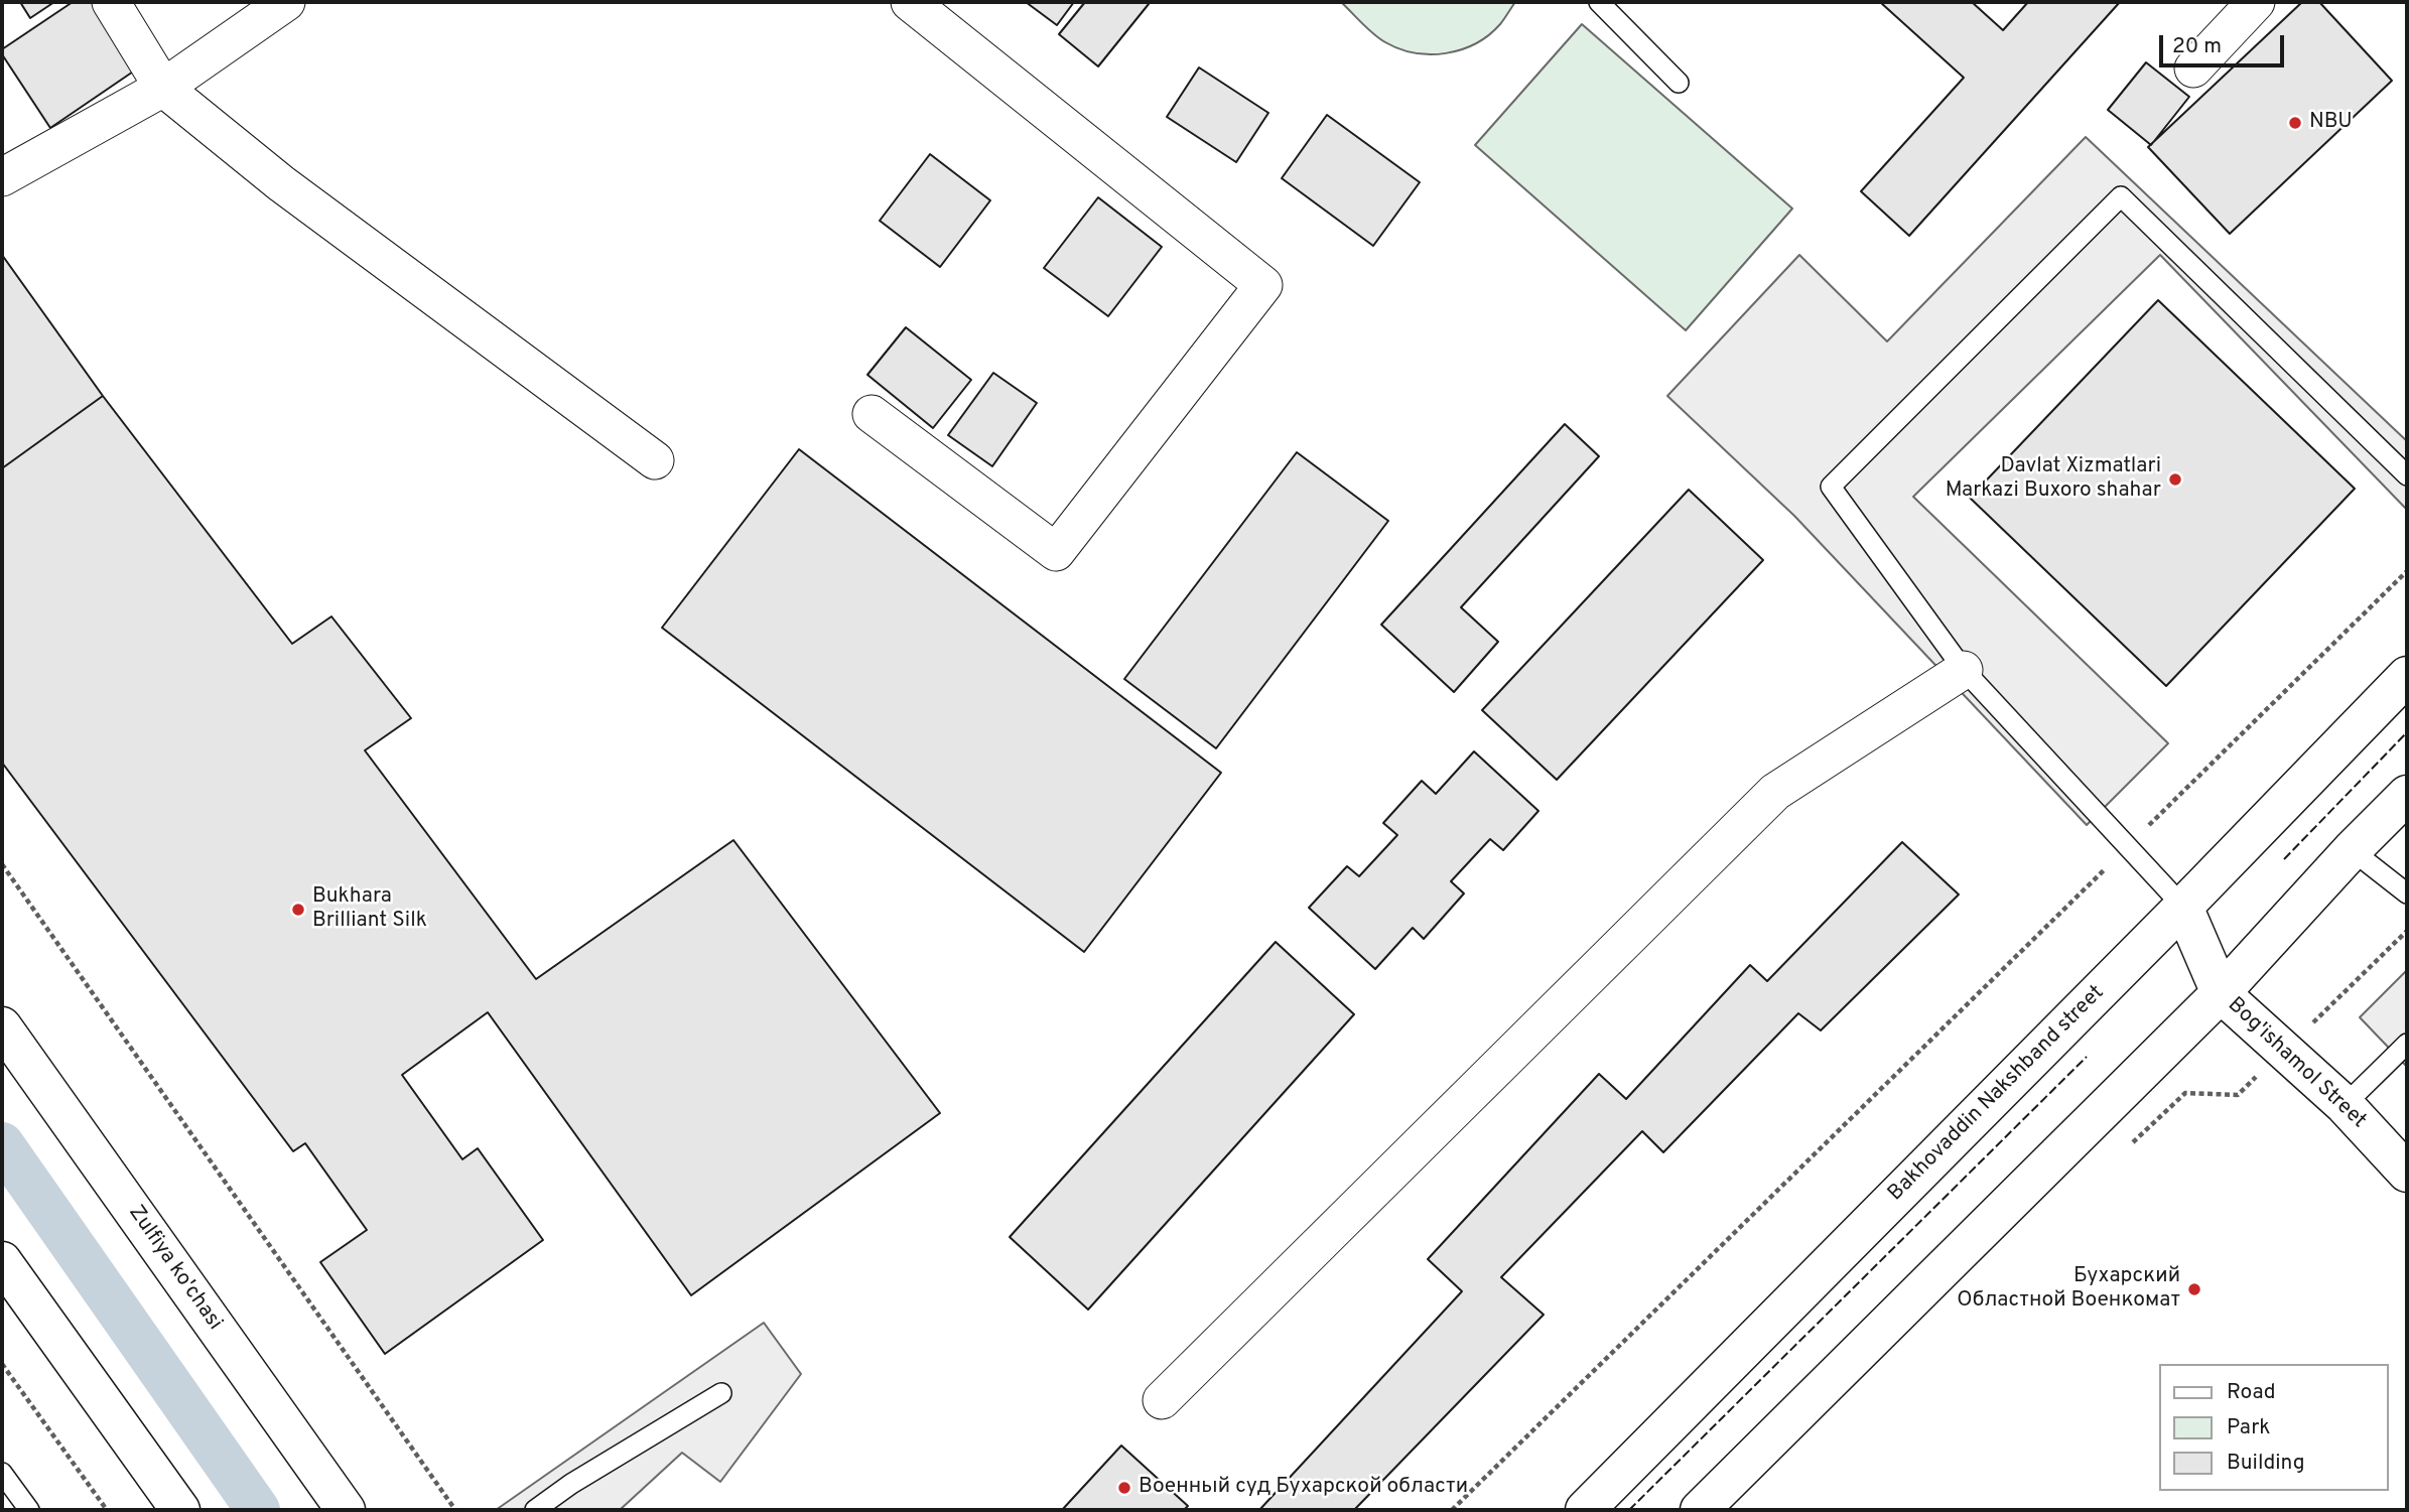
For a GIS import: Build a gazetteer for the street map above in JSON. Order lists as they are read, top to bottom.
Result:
{
  "streets": {
    "main road": ["Bog'ishamol Street", "Bakhovaddin Nakshband street", "Zulfiya ko'chasi"]
  },
  "crossings": [
    ["Bog'ishamol Street", "Bakhovaddin Nakshband street"]
  ],
  "places": [
    "NBU",
    "Davlat Xizmatlari Markazi Buxoro shahar",
    "Bukhara Brilliant Silk",
    "Бухарский Областной Военкомат",
    "Военный суд Бухарской области"
  ],
  "legend": ["Road", "Park", "Building"],
  "scale_bar": "20 m"
}
